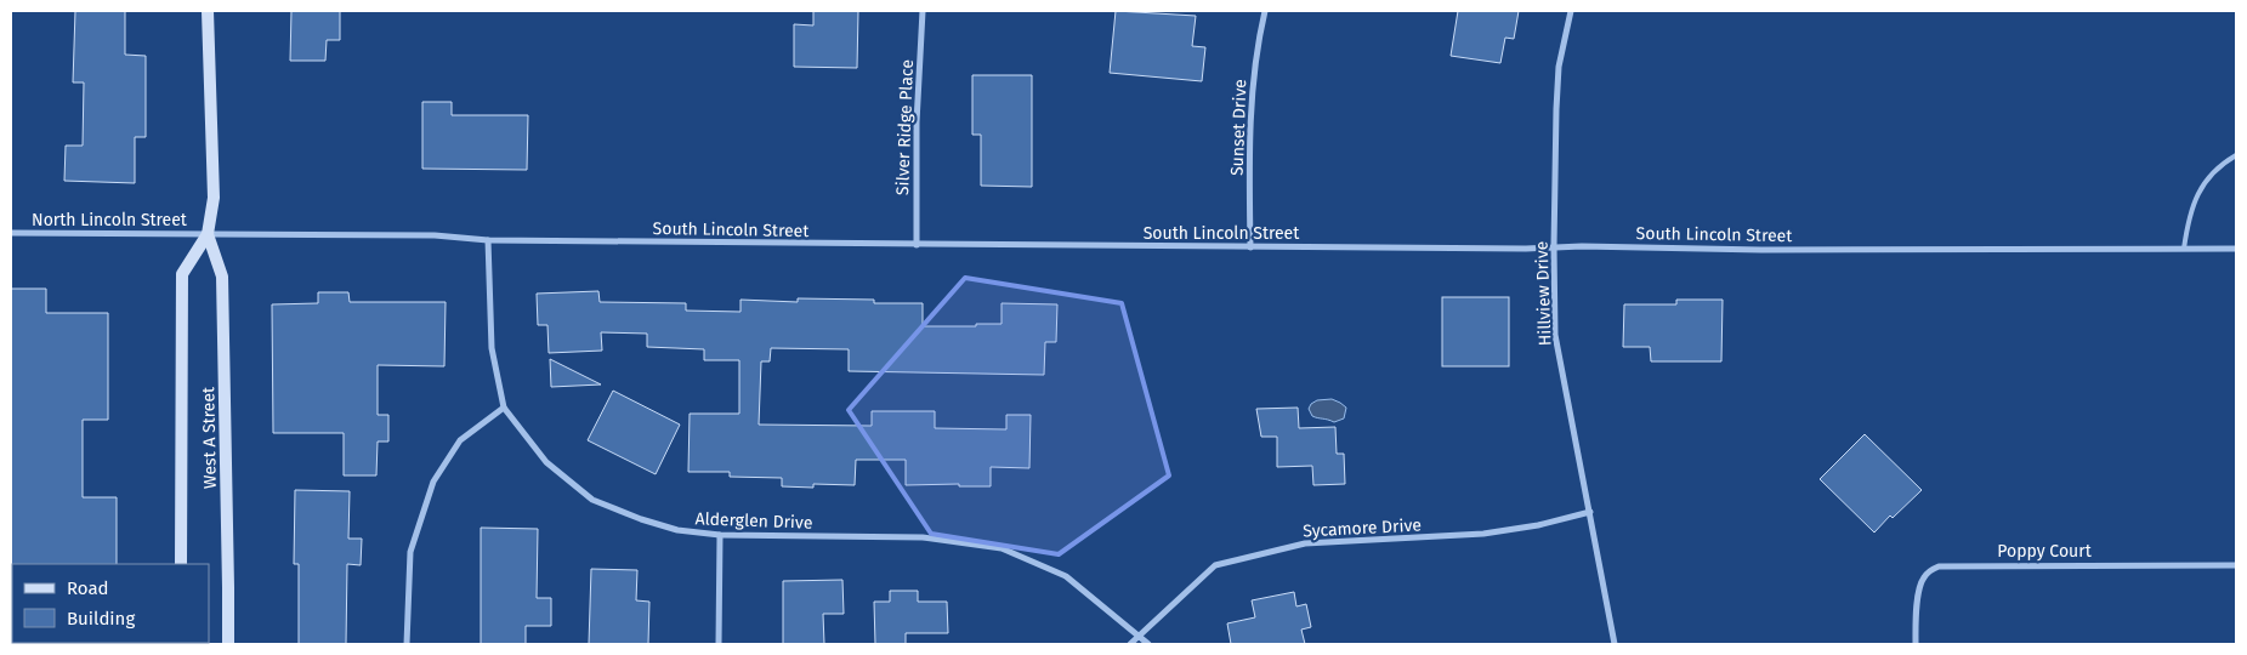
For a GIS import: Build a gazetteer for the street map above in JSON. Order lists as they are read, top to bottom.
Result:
{
  "streets": {
    "main road": ["West A Street"],
    "street": [
      "Silver Ridge Place",
      "Sunset Drive",
      "North Lincoln Street",
      "South Lincoln Street",
      "Hillview Drive",
      "Alderglen Drive",
      "Sycamore Drive",
      "Poppy Court"
    ]
  },
  "crossings": [
    ["Silver Ridge Place", "South Lincoln Street"],
    ["Sunset Drive", "South Lincoln Street"],
    ["North Lincoln Street", "South Lincoln Street"],
    ["North Lincoln Street", "West A Street"],
    ["South Lincoln Street", "Hillview Drive"],
    ["South Lincoln Street", "West A Street"],
    ["South Lincoln Street", "Alderglen Drive"],
    ["Hillview Drive", "Sycamore Drive"],
    ["Alderglen Drive", "Sycamore Drive"]
  ],
  "legend": ["Road", "Building"]
}
